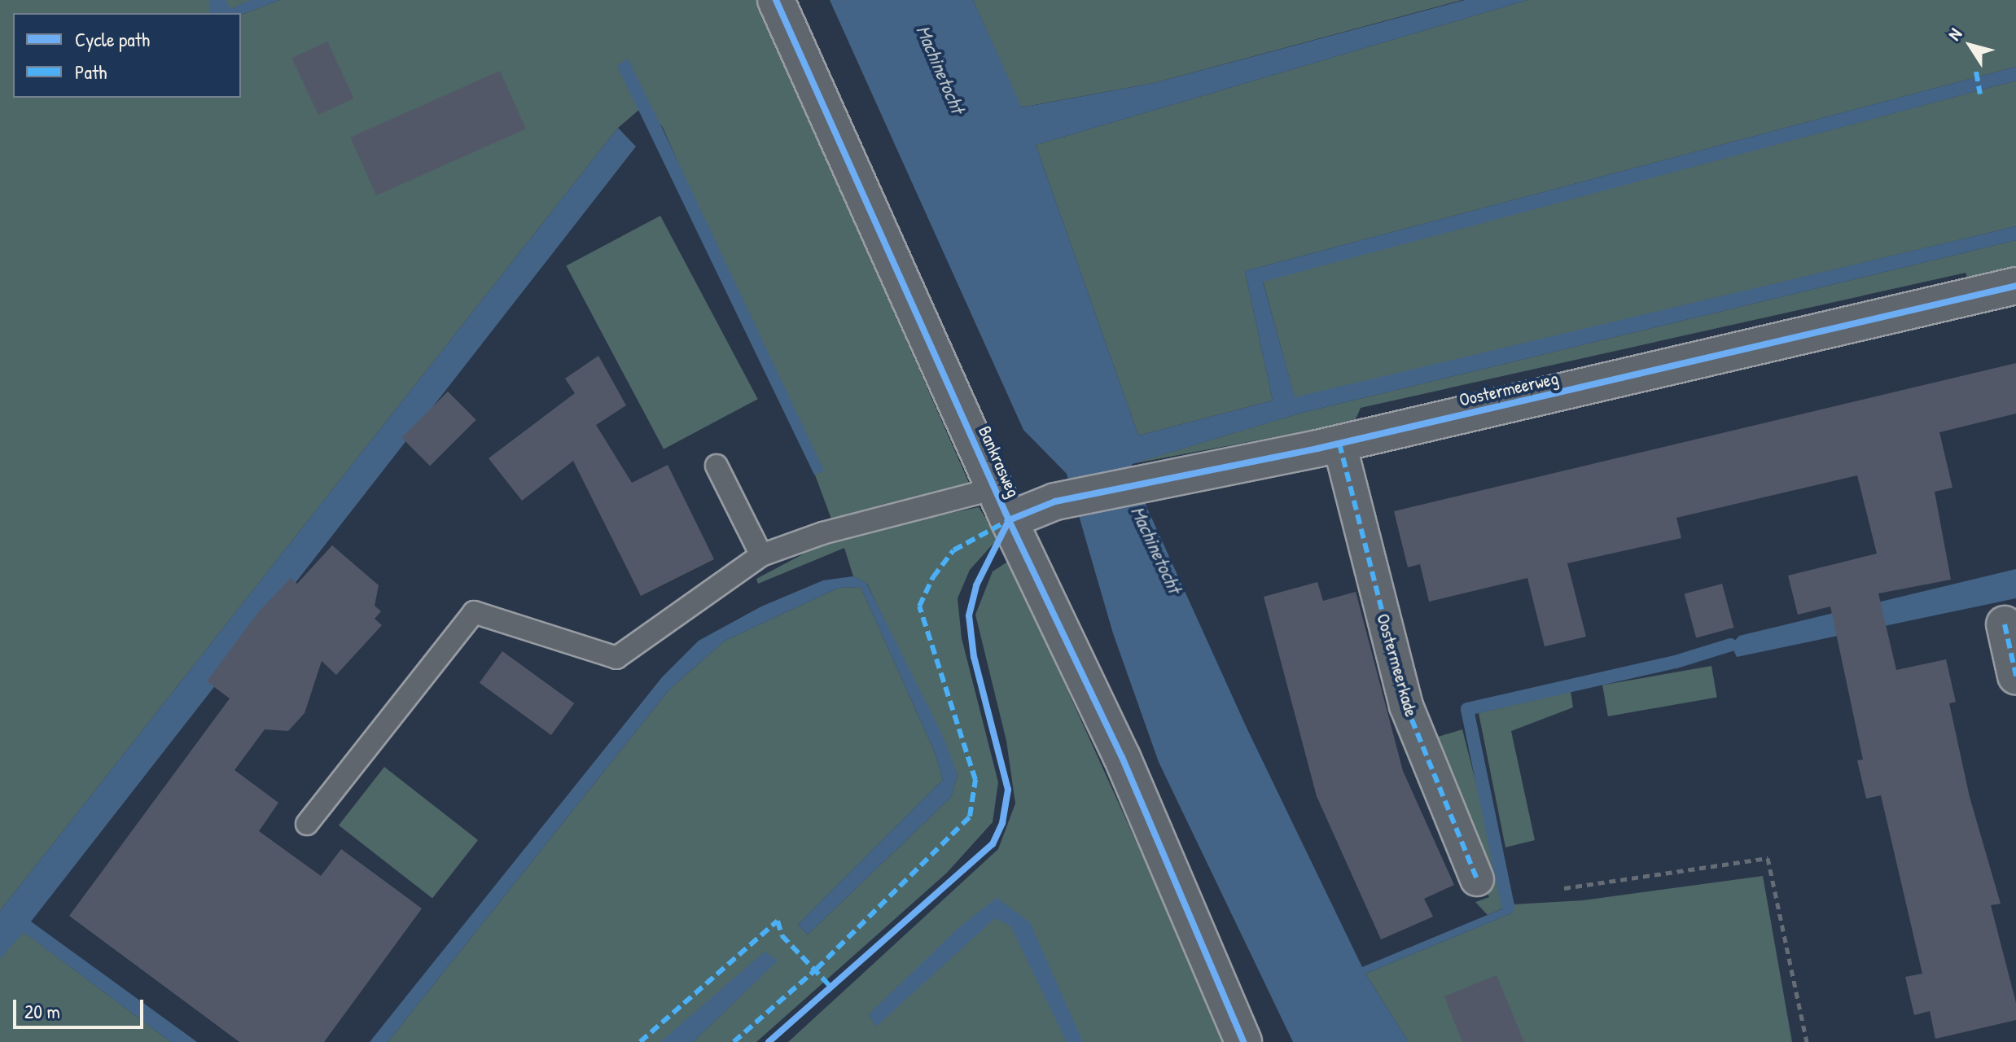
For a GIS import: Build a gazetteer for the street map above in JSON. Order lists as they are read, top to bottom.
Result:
{
  "streets": {
    "street": ["Oostermeerweg", "Bankrasweg", "Oostermeerkade"]
  },
  "crossings": [
    ["Oostermeerweg", "Bankrasweg"],
    ["Oostermeerweg", "Oostermeerkade"]
  ],
  "water": ["Machinetocht"],
  "legend": ["Cycle path", "Path"],
  "scale_bar": "20 m",
  "north": "top left"
}
